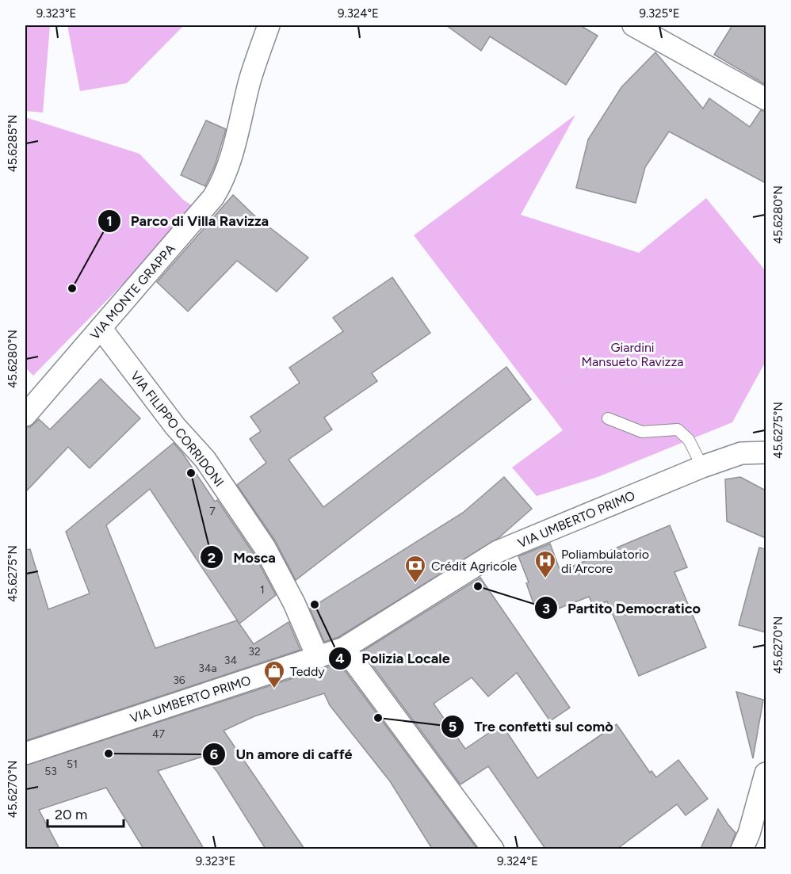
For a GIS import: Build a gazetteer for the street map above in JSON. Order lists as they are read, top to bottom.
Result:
{
  "streets": {
    "street": ["VIA MONTE GRAPPA", "VIA FILIPPO CORRIDONI", "VIA UMBERTO PRIMO"]
  },
  "crossings": [
    ["VIA MONTE GRAPPA", "VIA FILIPPO CORRIDONI"],
    ["VIA FILIPPO CORRIDONI", "VIA UMBERTO PRIMO"]
  ],
  "parks": ["Giardini Mansueto Ravizza"],
  "places": {
    "other": [
      "Parco di Villa Ravizza",
      "Mosca",
      "Partito Democratico",
      "Polizia Locale",
      "Tre confetti sul comò",
      "Un amore di caffé"
    ],
    "hospital": ["Poliambulatorio di Arcore"],
    "bank": ["Crédit Agricole"],
    "shop": ["Teddy"]
  },
  "house_numbers": [
    "7",
    "1",
    "32",
    "34",
    "34a",
    "36",
    "47",
    "51",
    "53"
  ],
  "scale_bar": "20 m",
  "coordinates": [
    "9.323°E",
    "9.324°E",
    "9.325°E",
    "45.6285°N",
    "45.6280°N",
    "45.6275°N",
    "45.6270°N"
  ]
}
